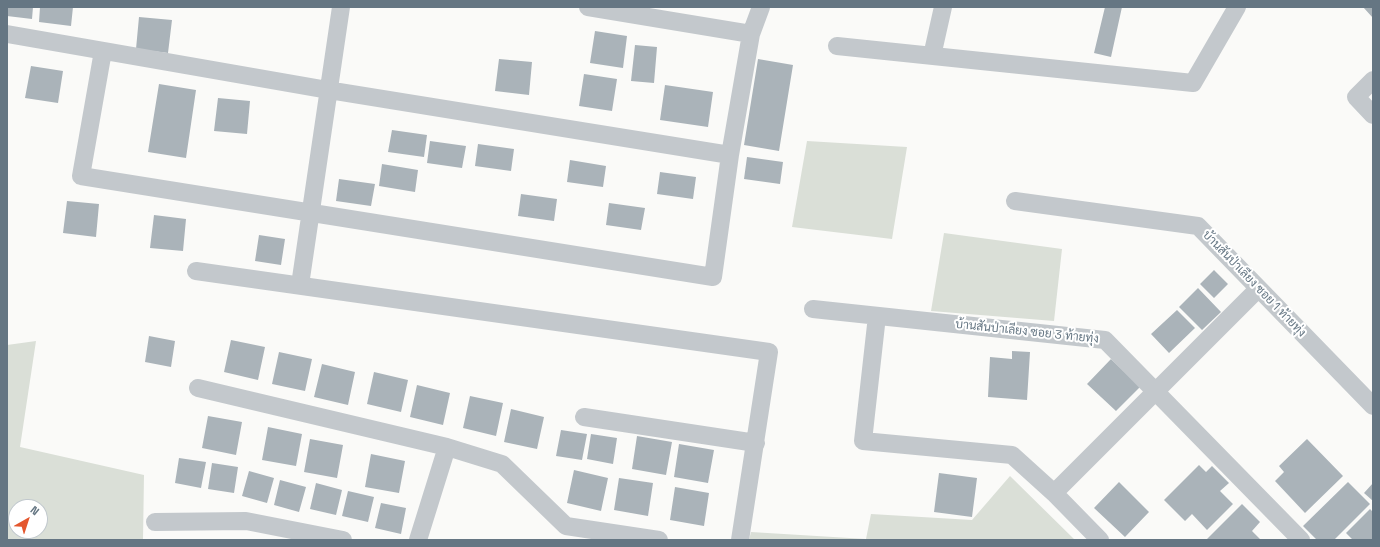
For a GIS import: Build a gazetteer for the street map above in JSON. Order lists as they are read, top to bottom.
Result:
{
  "streets": {
    "street": ["บ้านสันป่าเลียง ซอย 1 ท้ายทุ่ง", "บ้านสันป่าเลียง ซอย 3 ท้ายทุ่ง"]
  },
  "north": "top right"
}
